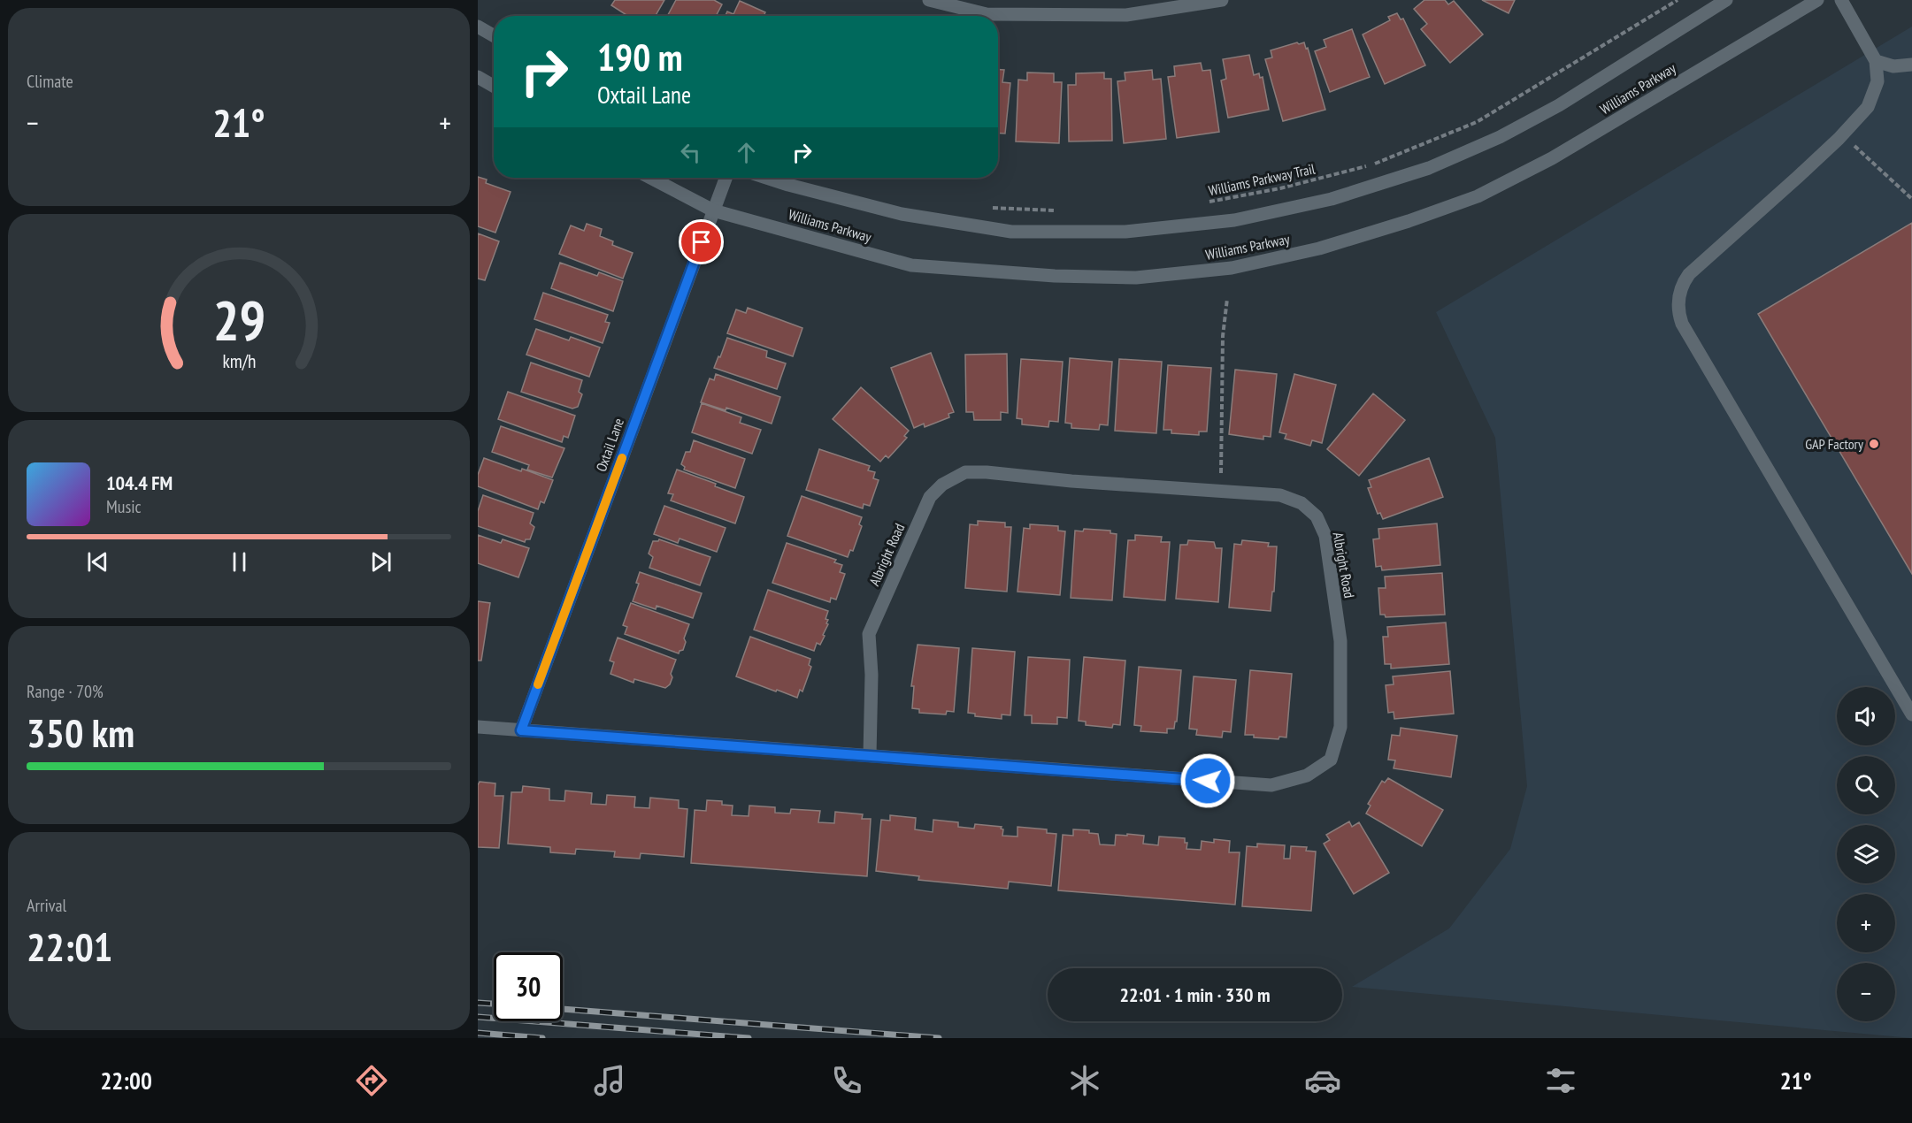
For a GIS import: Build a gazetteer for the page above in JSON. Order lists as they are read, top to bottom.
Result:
{
  "streets": {
    "street": ["Williams Parkway", "Oxtail Lane", "Albright Road"],
    "path": ["Williams Parkway Trail"]
  },
  "crossings": [
    ["Williams Parkway", "Oxtail Lane"],
    ["Oxtail Lane", "Albright Road"]
  ],
  "places": ["GAP Factory"],
  "page": {
    "tile": [
      "Climate",
      ["Range · 70%", "350 km"],
      ["Arrival", "22:01"]
    ],
    "turn": ["190 m", "Oxtail Lane"],
    "heat": ["−", "21°", "+"],
    "song": ["104.4 FM", "Music"],
    "map_buttons": ["+", "−"],
    "limit": "30",
    "trip": "22:01 · 1 min · 330 m",
    "tabs": ["22:00", "21°"],
    "gauge": ["29", "km/h"]
  }
}
